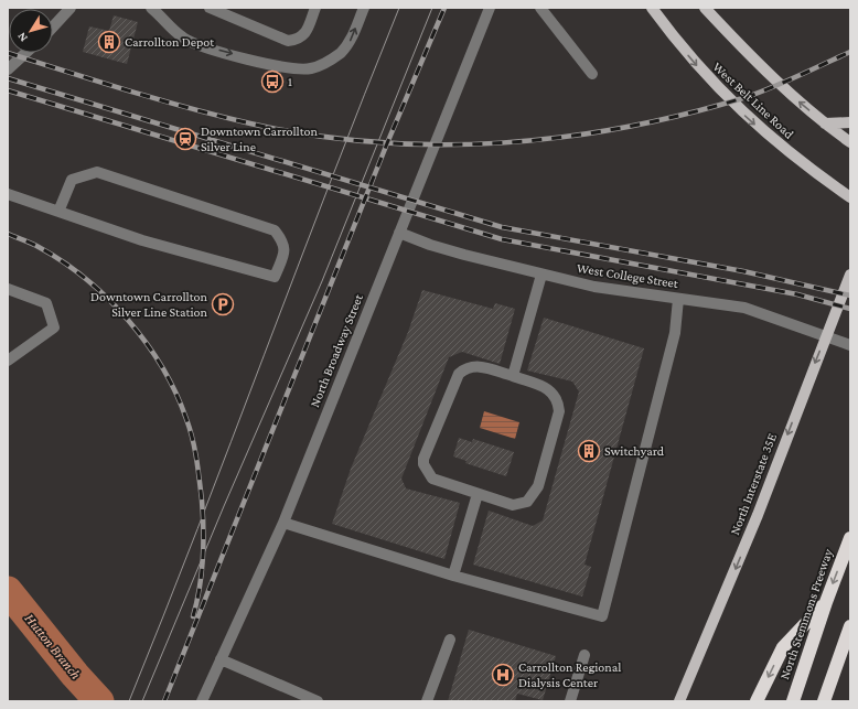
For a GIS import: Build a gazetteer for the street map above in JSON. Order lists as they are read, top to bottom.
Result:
{
  "streets": {
    "highway": ["North Stemmons Freeway"],
    "main road": ["West Belt Line Road", "North Interstate 35E"],
    "street": ["West College Street", "North Broadway Street"]
  },
  "crossings": [
    ["West College Street", "North Broadway Street"]
  ],
  "one_way": ["North Interstate 35E", "North Stemmons Freeway"],
  "water": ["Hutton Branch"],
  "places": {
    "building": ["Carrollton Depot", "Switchyard"],
    "bus stop": ["1"],
    "station": ["Downtown Carrollton Silver Line"],
    "parking": ["Downtown Carrollton Silver Line Station"],
    "hospital": ["Carrollton Regional Dialysis Center"]
  },
  "north": "bottom left"
}
